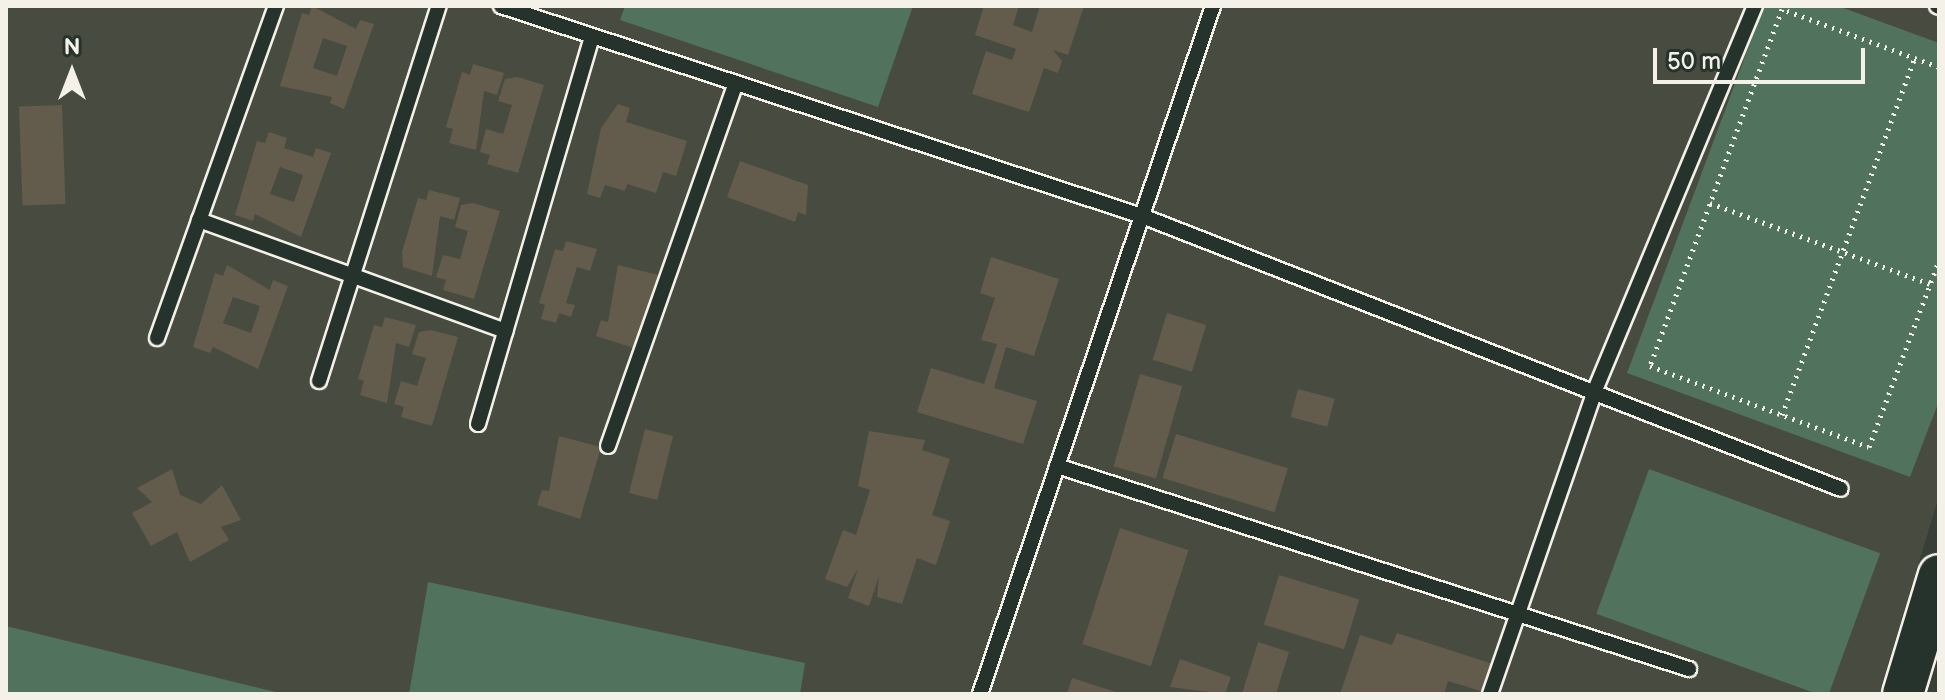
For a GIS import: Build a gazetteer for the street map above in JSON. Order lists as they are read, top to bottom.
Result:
{
  "scale_bar": "50 m",
  "north": "top"
}
